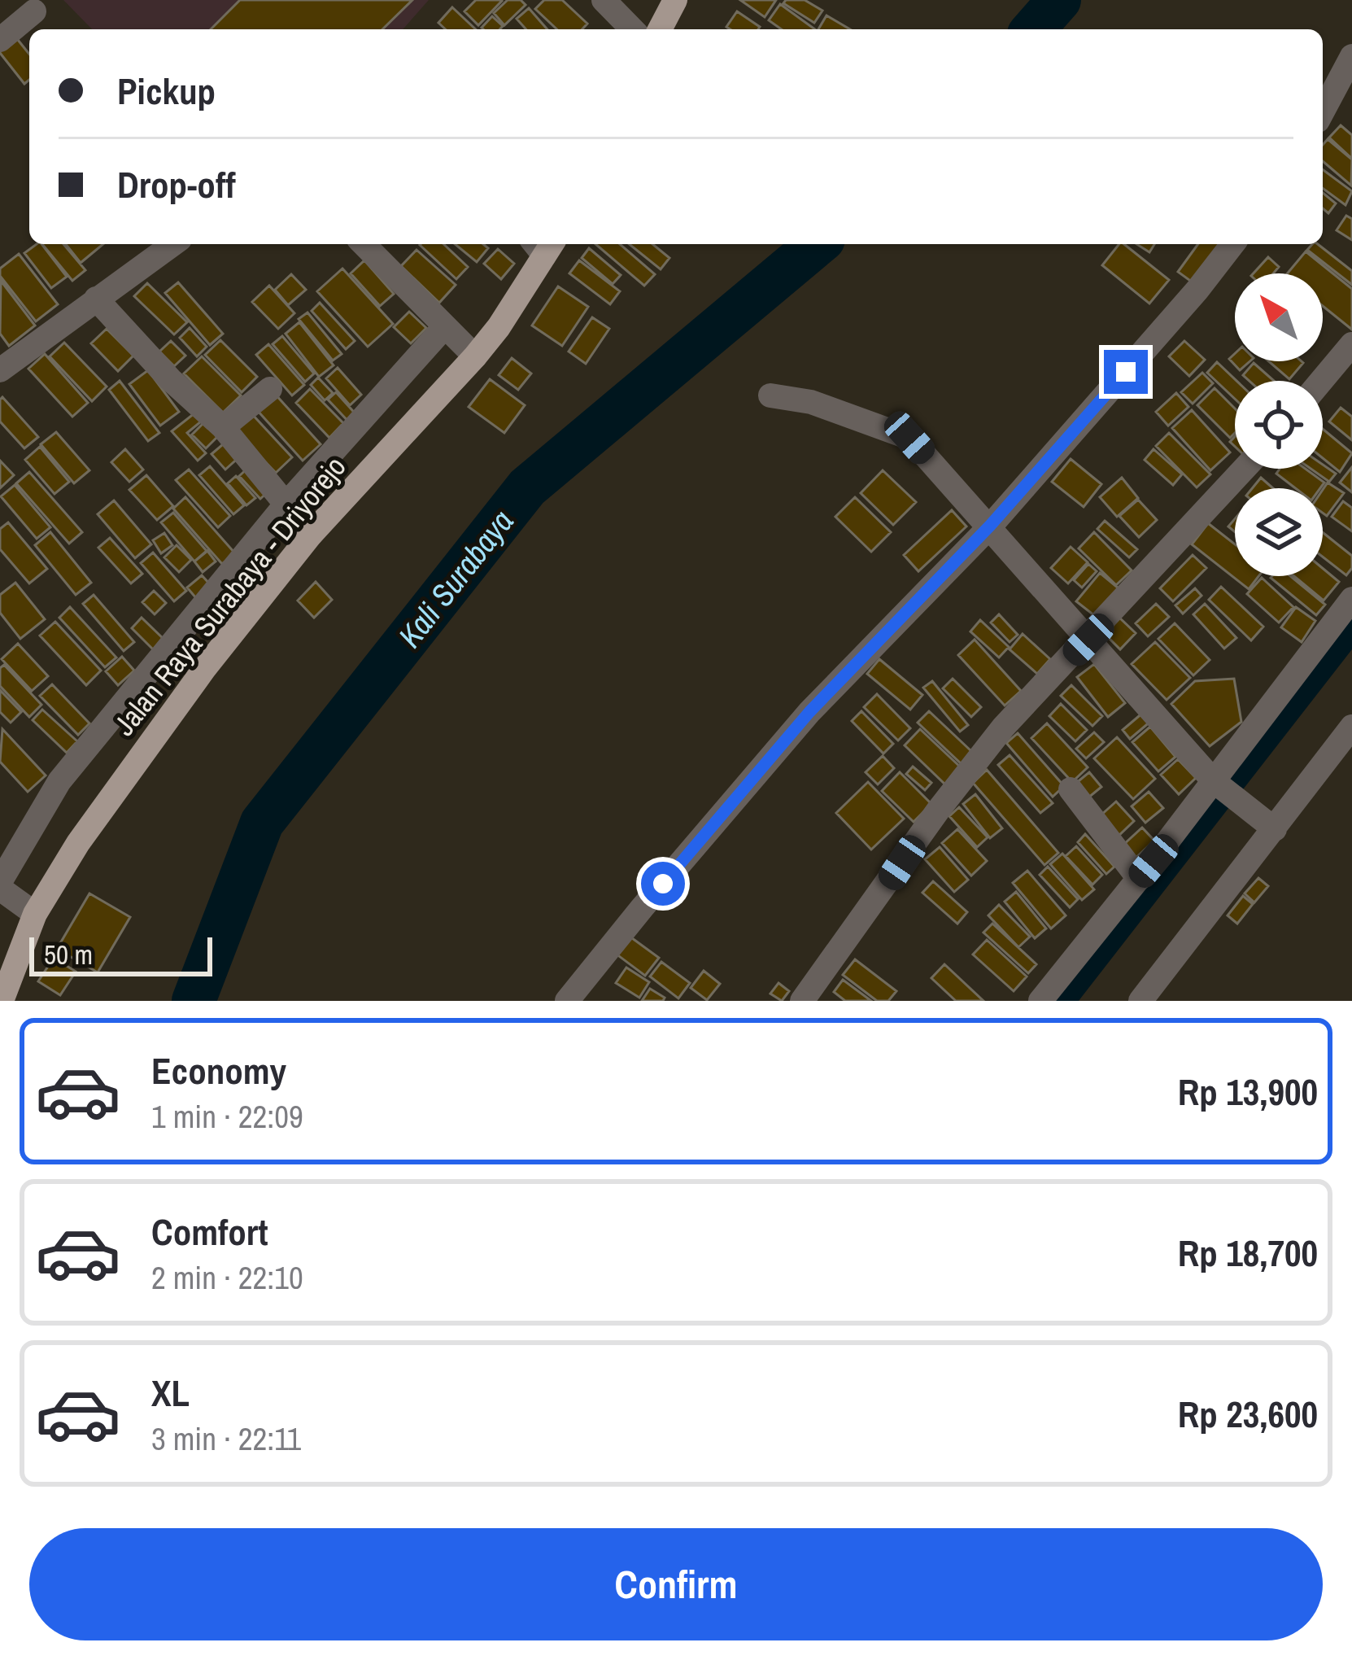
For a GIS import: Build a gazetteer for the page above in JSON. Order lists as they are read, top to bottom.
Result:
{
  "streets": {
    "main road": ["Jalan Raya Surabaya - Driyorejo"]
  },
  "water": ["Kali Surabaya"],
  "scale_bar": "50 m",
  "north": "top left",
  "page": {
    "banner": ["Pickup", "Drop-off"],
    "scale": "50 m",
    "list": [
      {
        "name": "Economy",
        "note": "1 min · 22:09",
        "value": "Rp 13,900"
      },
      {
        "name": "Comfort",
        "note": "2 min · 22:10",
        "value": "Rp 18,700"
      },
      {
        "name": "XL",
        "note": "3 min · 22:11",
        "value": "Rp 23,600"
      }
    ],
    "buttons": "Confirm"
  }
}
